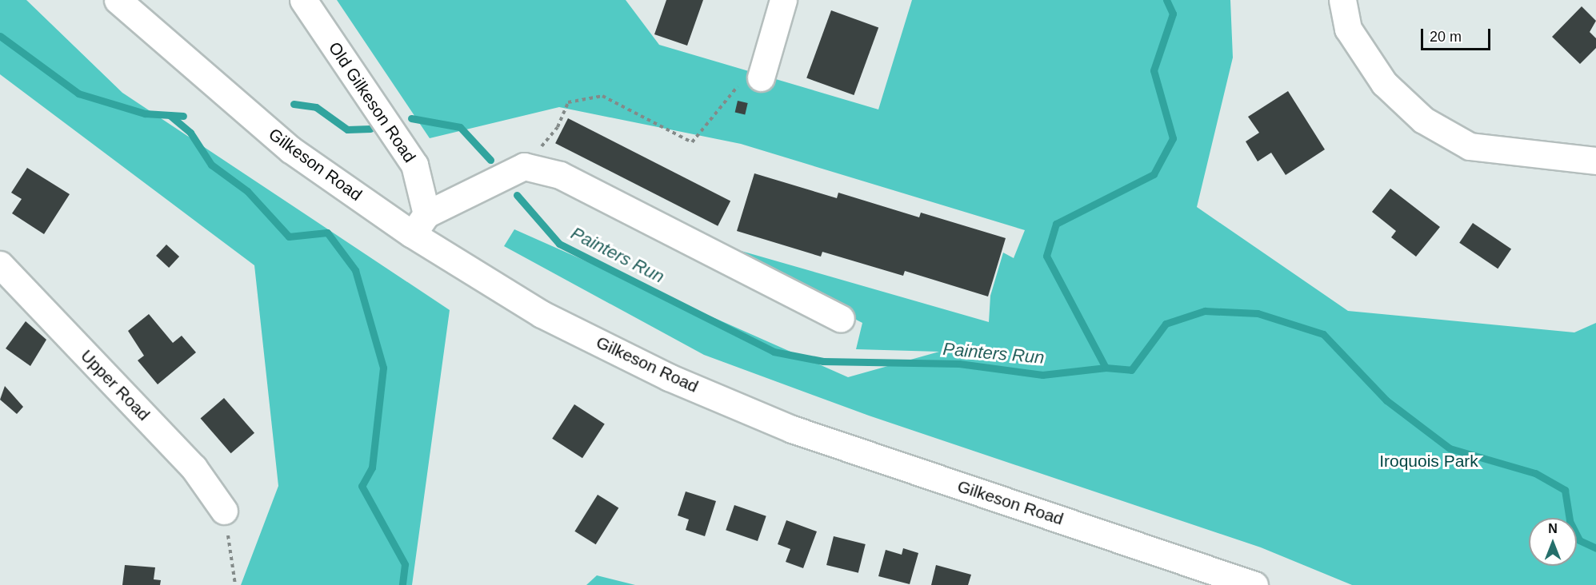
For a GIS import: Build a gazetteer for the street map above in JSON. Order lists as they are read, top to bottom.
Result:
{
  "streets": {
    "street": ["Old Gilkeson Road", "Gilkeson Road", "Upper Road"]
  },
  "crossings": [
    ["Old Gilkeson Road", "Gilkeson Road"]
  ],
  "water": ["Painters Run"],
  "parks": ["Iroquois Park"],
  "scale_bar": "20 m",
  "north": "top"
}
